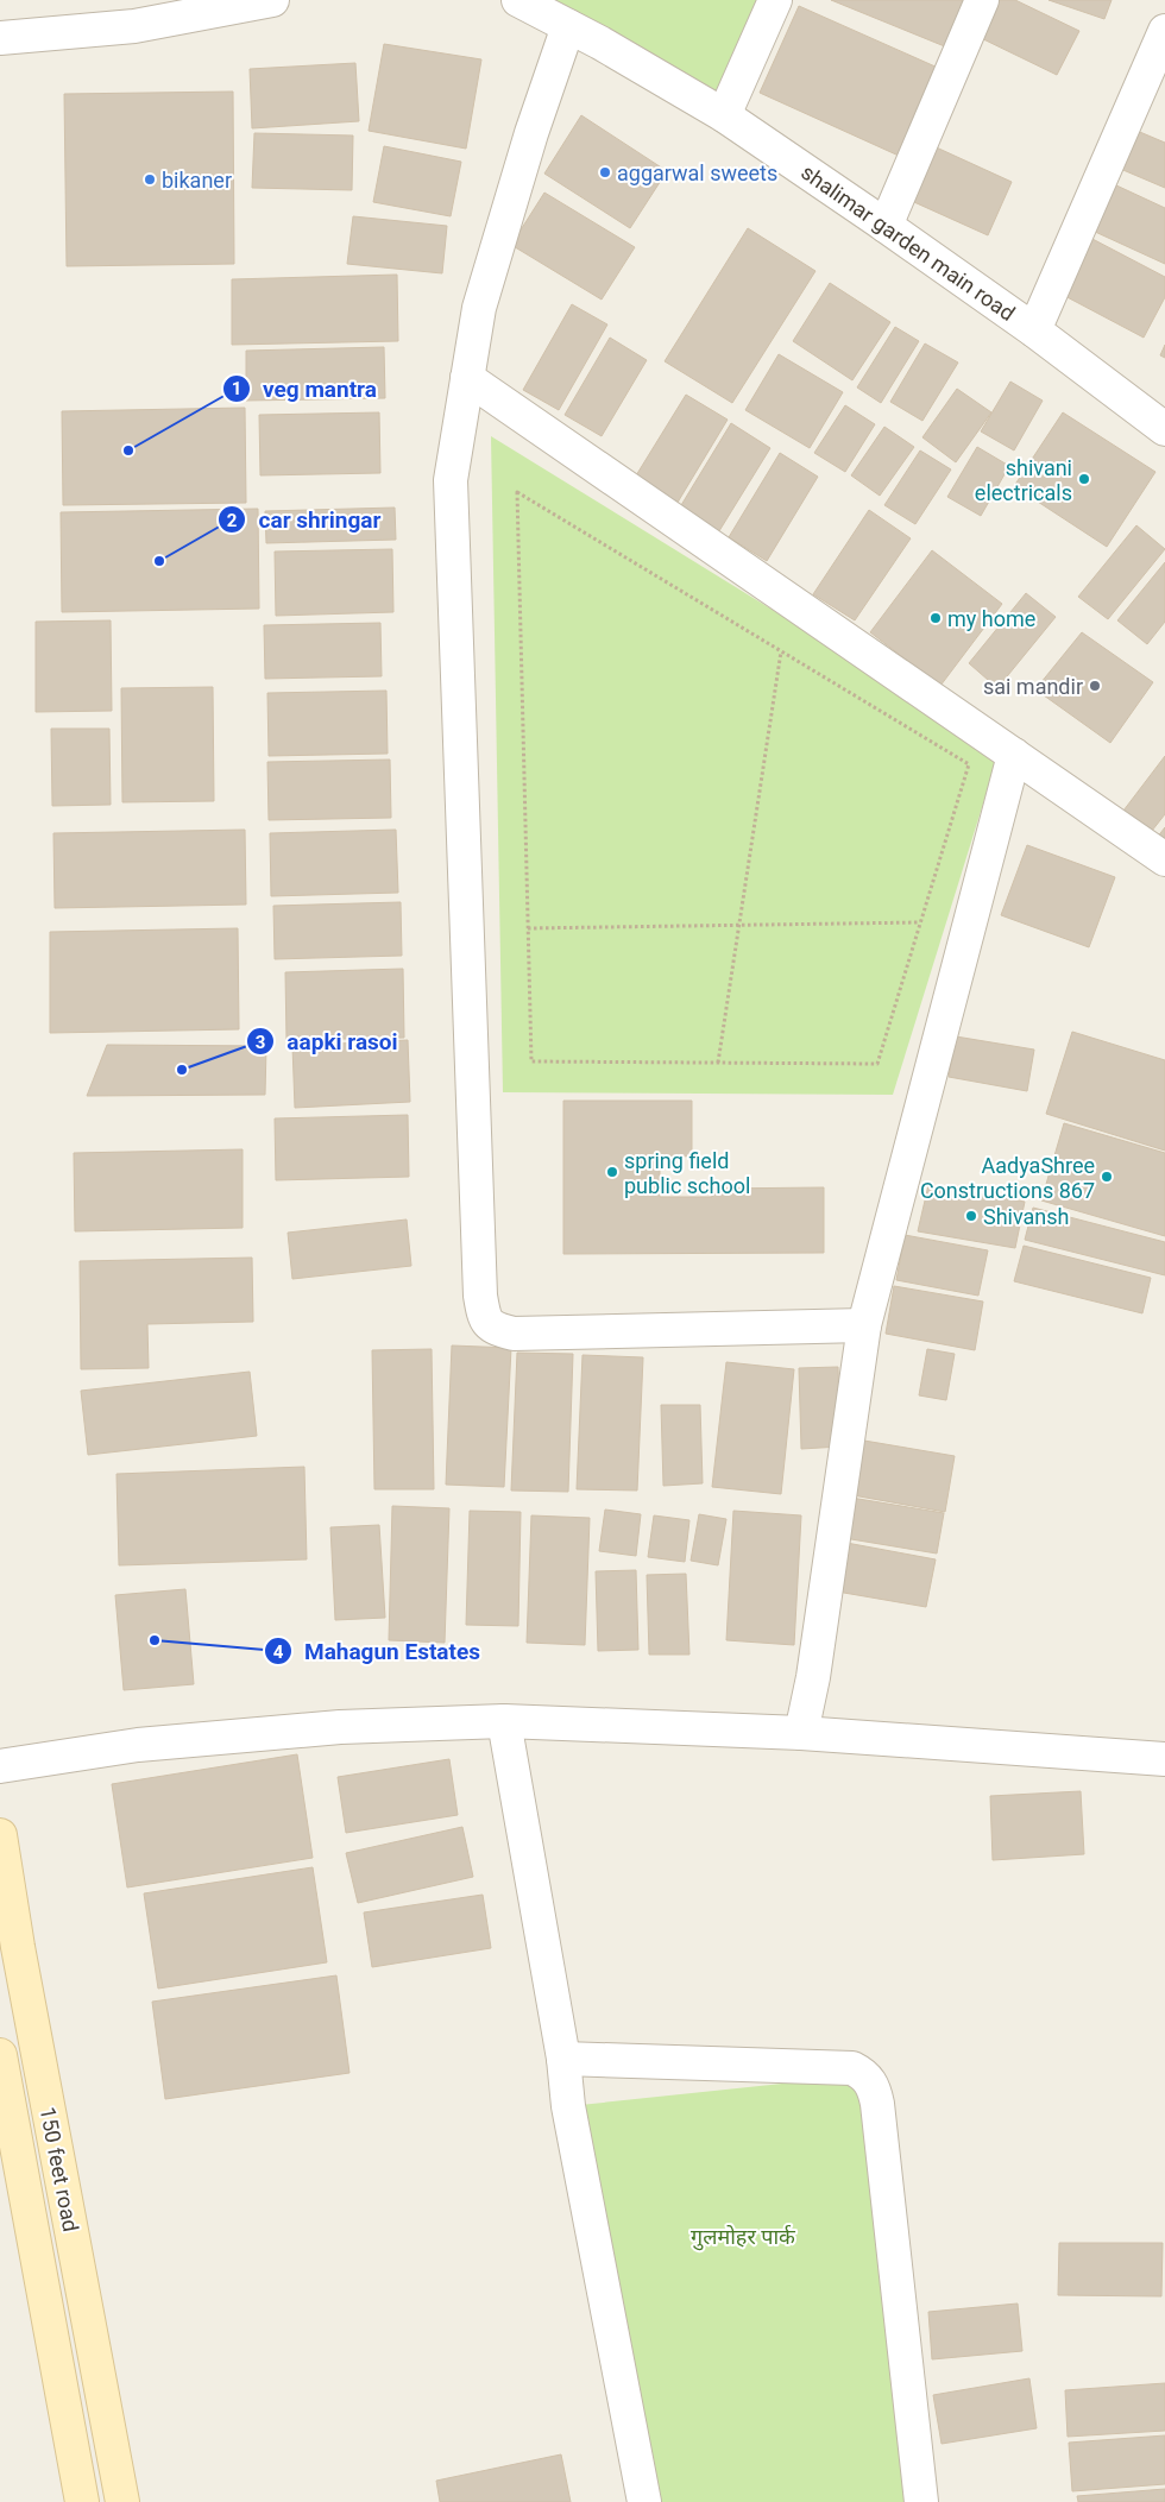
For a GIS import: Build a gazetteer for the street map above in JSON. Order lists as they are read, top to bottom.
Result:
{
  "streets": {
    "street": ["shalimar garden main road", "150 feet road"]
  },
  "parks": ["गुलमोहर पार्क"],
  "places": [
    "aggarwal sweets",
    "bikaner",
    "veg mantra",
    "shivani electricals",
    "car shringar",
    "my home",
    "sai mandir",
    "aapki rasoi",
    "spring field public school",
    "AadyaShree Constructions 867",
    "Shivansh",
    "Mahagun Estates"
  ]
}
